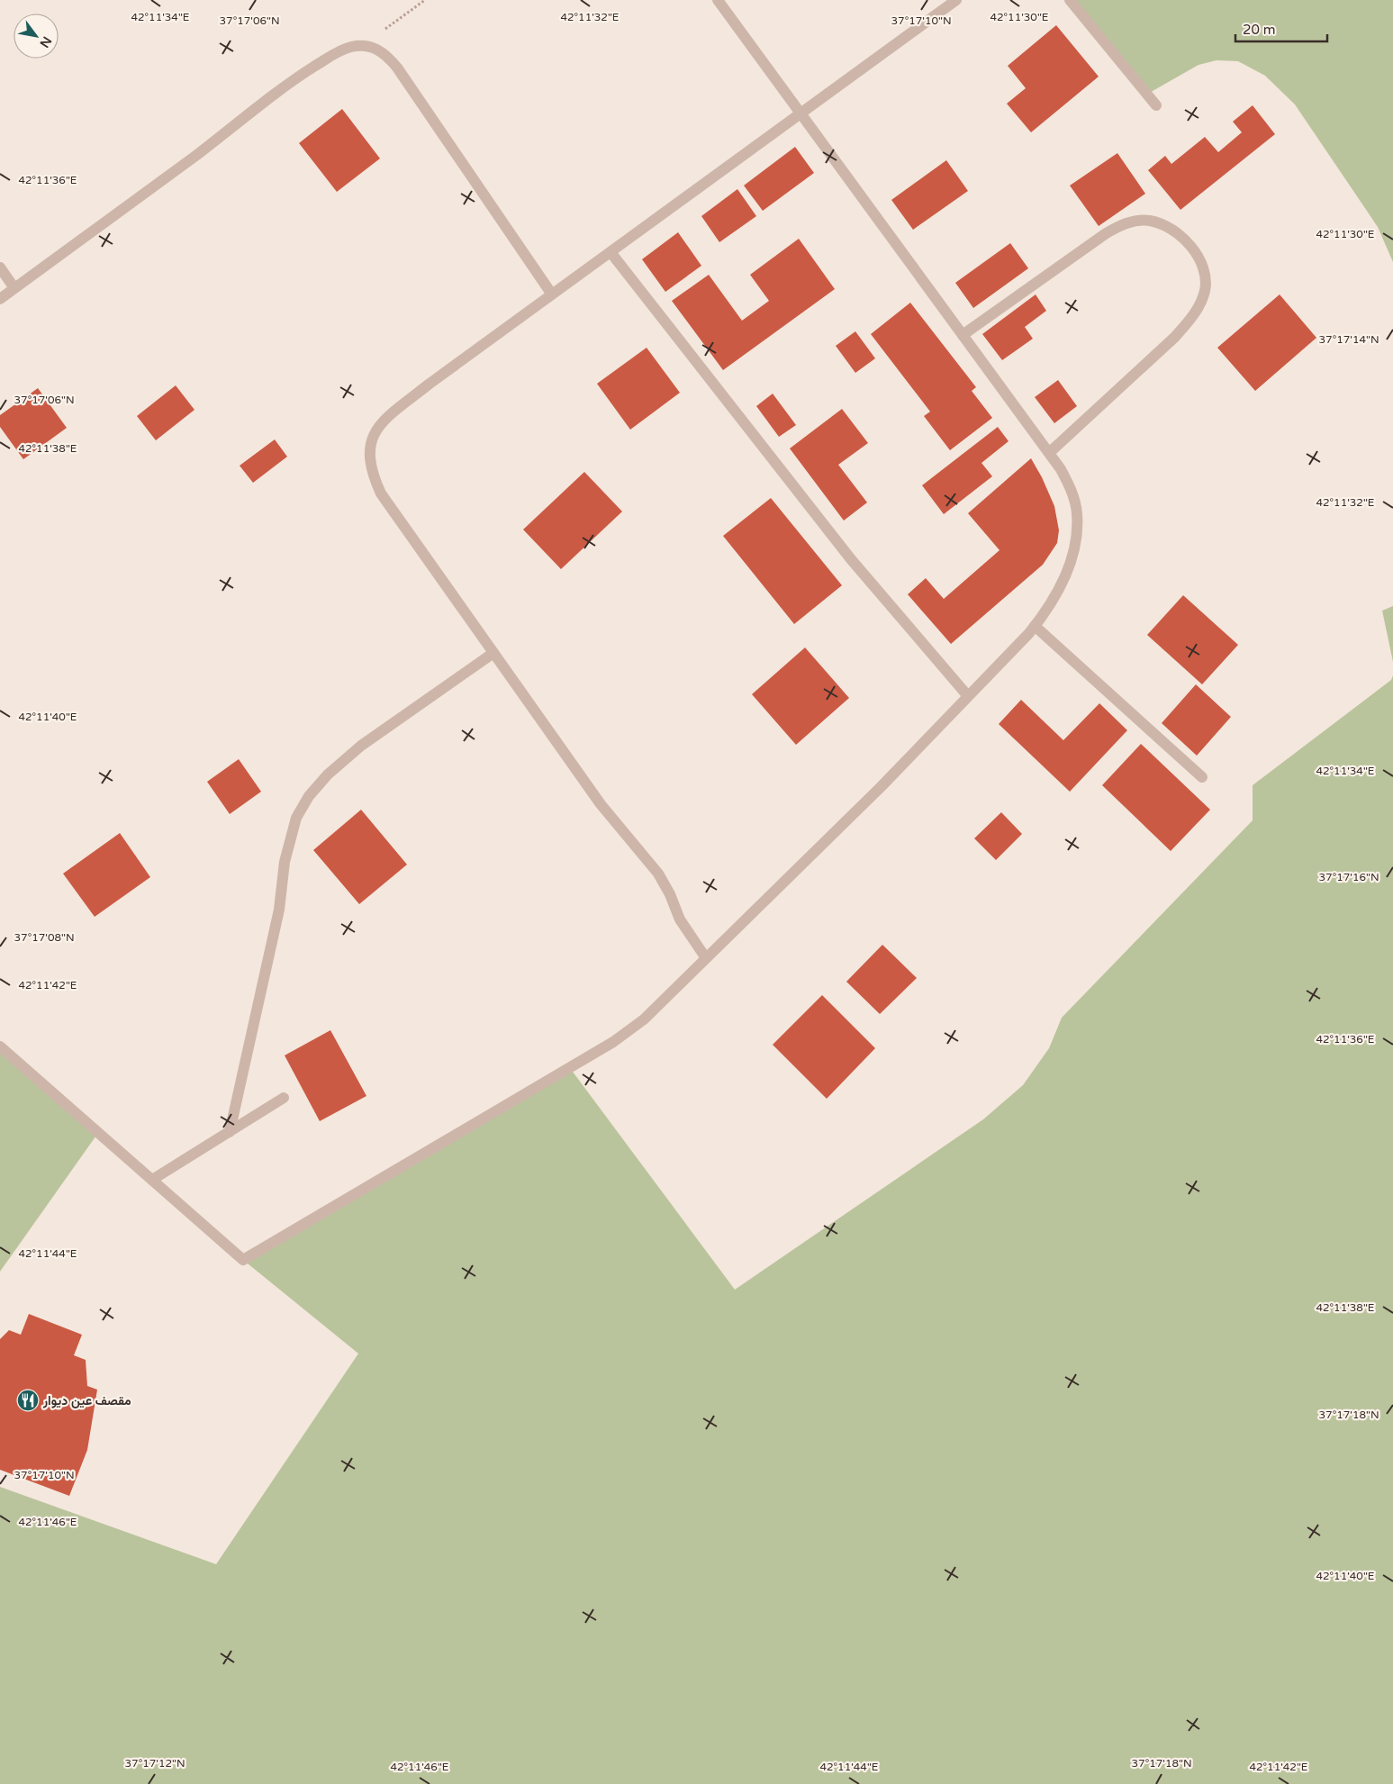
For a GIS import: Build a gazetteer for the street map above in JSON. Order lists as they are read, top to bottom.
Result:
{
  "places": {
    "restaurant": ["مقصف عين ديوار"]
  },
  "scale_bar": "20 m",
  "north": "bottom right",
  "coordinates": [
    "42°11'34\"E",
    "42°11'32\"E",
    "42°11'30\"E",
    "37°17'06\"N",
    "37°17'10\"N",
    "42°11'36\"E",
    "37°17'14\"N",
    "42°11'38\"E",
    "42°11'40\"E",
    "37°17'16\"N",
    "37°17'08\"N",
    "42°11'42\"E",
    "42°11'44\"E",
    "37°17'18\"N",
    "42°11'46\"E",
    "37°17'12\"N"
  ]
}
